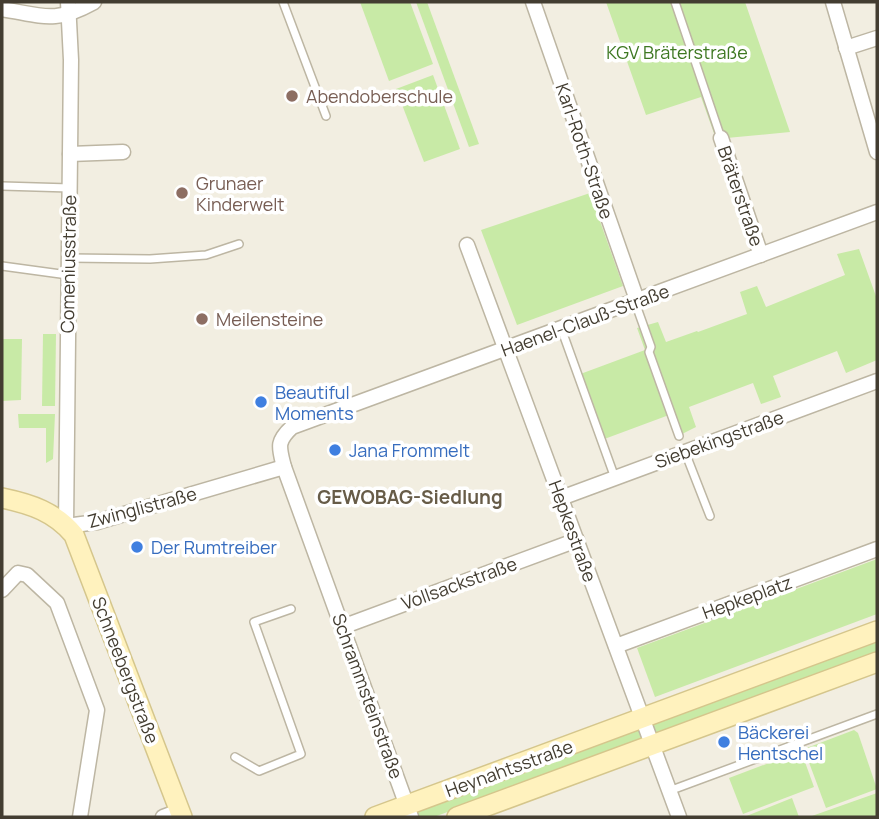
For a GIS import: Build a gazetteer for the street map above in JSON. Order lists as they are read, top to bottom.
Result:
{
  "streets": {
    "street": [
      "Karl-Roth-Straße",
      "Bräterstraße",
      "Comeniusstraße",
      "Haenel-Clauß-Straße",
      "Siebekingstraße",
      "Zwinglistraße",
      "Hepkestraße",
      "Vollsackstraße",
      "Hepkeplatz",
      "Schneebergstraße",
      "Schrammsteinstraße",
      "Heynahtsstraße"
    ]
  },
  "crossings": [
    ["Karl-Roth-Straße", "Haenel-Clauß-Straße"],
    ["Bräterstraße", "Haenel-Clauß-Straße"],
    ["Comeniusstraße", "Zwinglistraße"],
    ["Comeniusstraße", "Schneebergstraße"],
    ["Haenel-Clauß-Straße", "Zwinglistraße"],
    ["Haenel-Clauß-Straße", "Hepkestraße"],
    ["Haenel-Clauß-Straße", "Schrammsteinstraße"],
    ["Siebekingstraße", "Hepkestraße"],
    ["Zwinglistraße", "Schneebergstraße"],
    ["Zwinglistraße", "Schrammsteinstraße"],
    ["Hepkestraße", "Vollsackstraße"],
    ["Hepkestraße", "Hepkeplatz"],
    ["Hepkestraße", "Heynahtsstraße"],
    ["Vollsackstraße", "Schrammsteinstraße"],
    ["Schrammsteinstraße", "Heynahtsstraße"]
  ],
  "districts": ["GEWOBAG-Siedlung"],
  "parks": ["KGV Bräterstraße"],
  "places": [
    "Abendoberschule",
    "Grunaer Kinderwelt",
    "Meilensteine",
    "Beautiful Moments",
    "Jana Frommelt",
    "Der Rumtreiber",
    "Bäckerei Hentschel"
  ]
}
